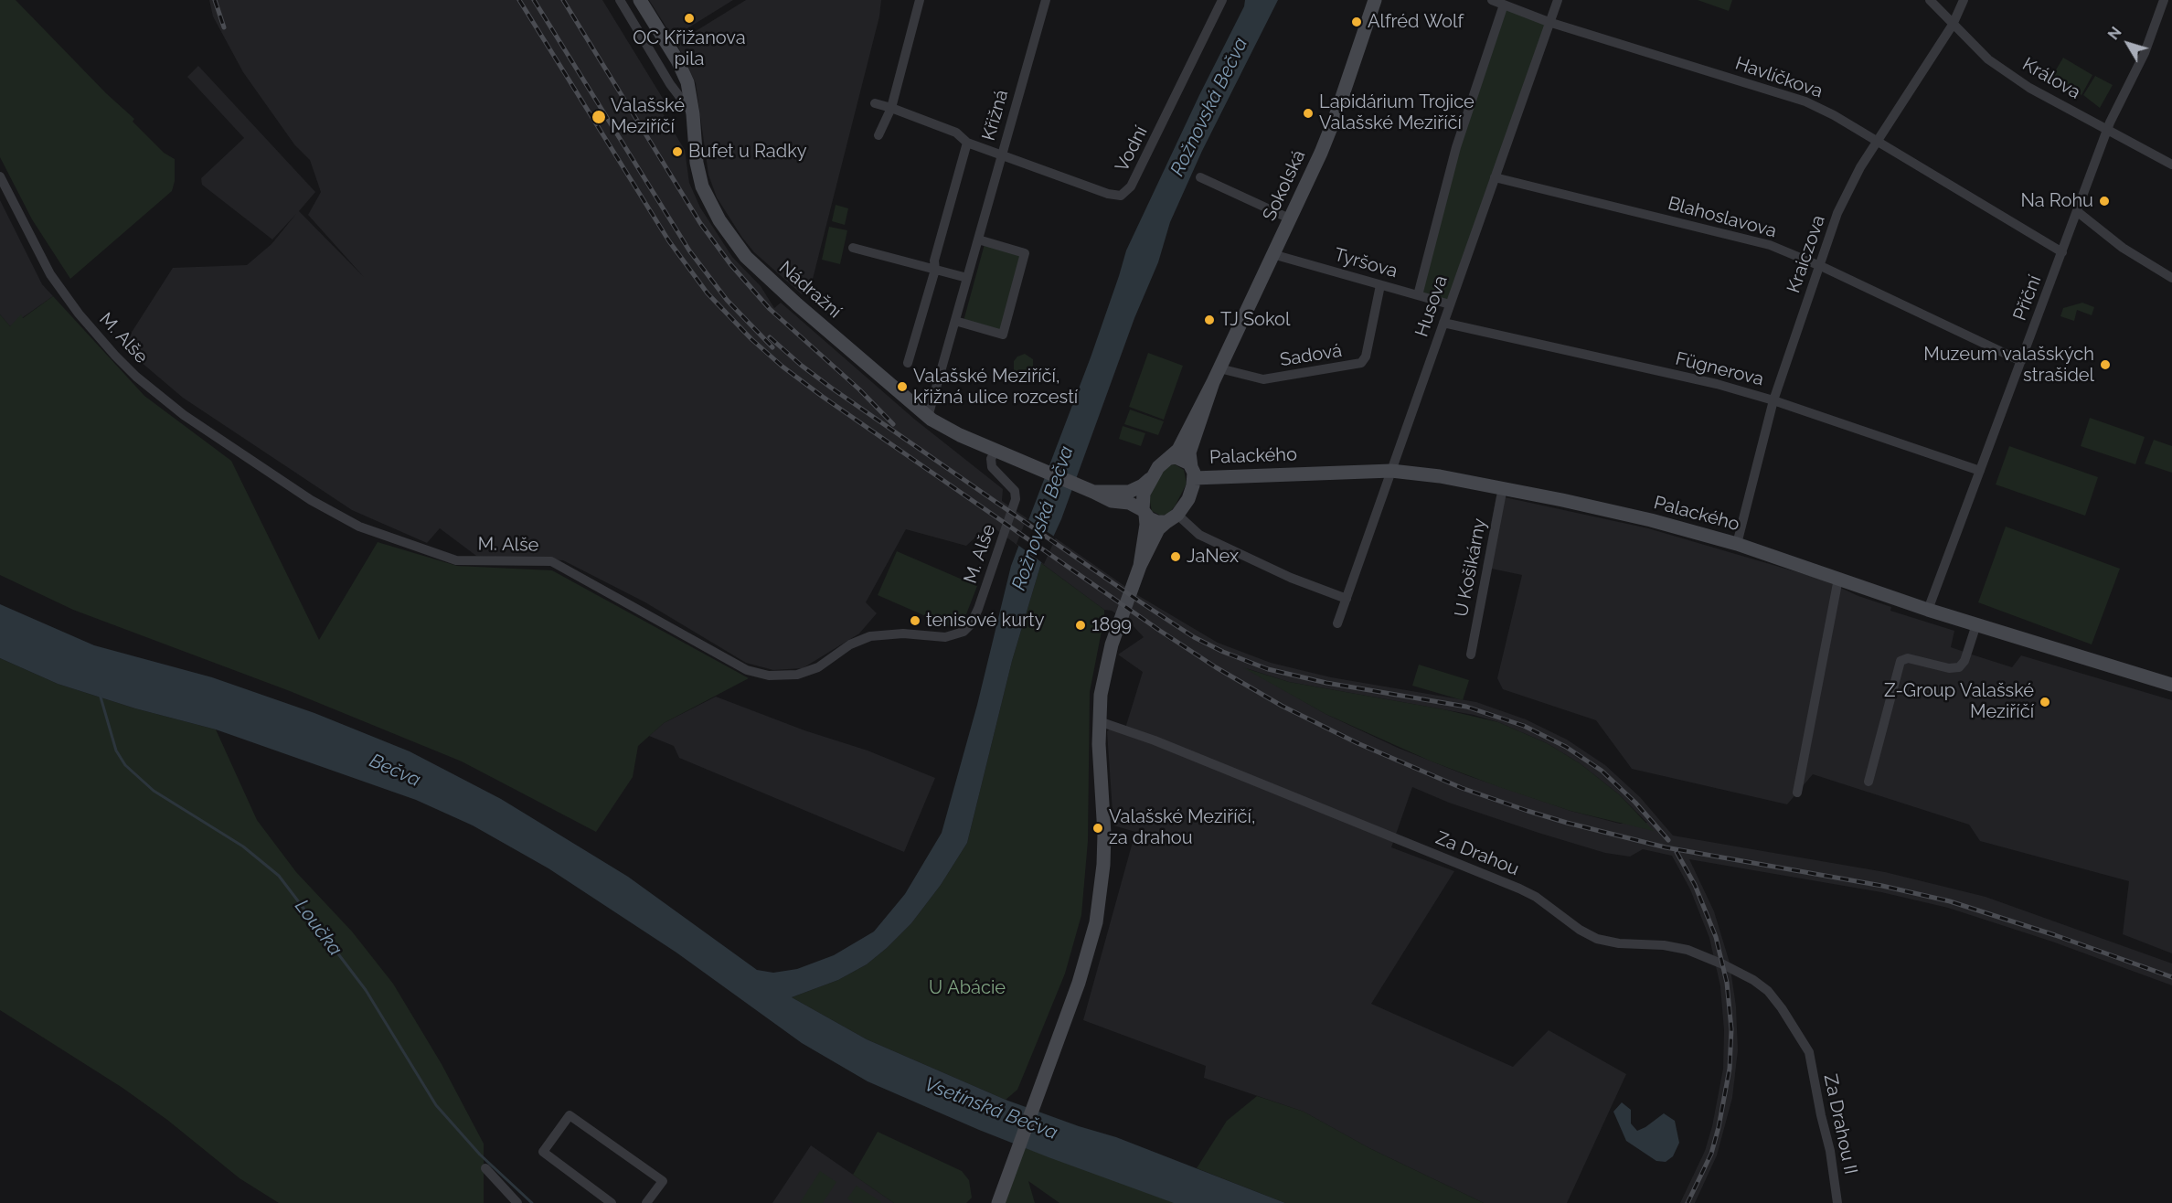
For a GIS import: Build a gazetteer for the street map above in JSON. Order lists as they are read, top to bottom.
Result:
{
  "streets": {
    "main road": ["Sokolská", "Nádražní", "Palackého"],
    "street": [
      "Havlíčkova",
      "Králova",
      "Křižná",
      "Vodní",
      "Blahoslavova",
      "Kraiczova",
      "Tyršova",
      "Příční",
      "Husova",
      "M. Alše",
      "Sadová",
      "Fügnerova",
      "U Košikárny",
      "Za Drahou",
      "Za Drahou II"
    ]
  },
  "crossings": [
    ["Havlíčkova", "Kraiczova"],
    ["Havlíčkova", "Příční"],
    ["Havlíčkova", "Husova"],
    ["Králova", "Kraiczova"],
    ["Králova", "Příční"],
    ["Křižná", "Vodní"],
    ["Křižná", "Nádražní"],
    ["Sokolská", "Tyršova"],
    ["Sokolská", "Nádražní"],
    ["Sokolská", "Sadová"],
    ["Sokolská", "Palackého"],
    ["Sokolská", "Za Drahou"],
    ["Blahoslavova", "Kraiczova"],
    ["Blahoslavova", "Příční"],
    ["Blahoslavova", "Husova"],
    ["Kraiczova", "Fügnerova"],
    ["Kraiczova", "Palackého"],
    ["Tyršova", "Husova"],
    ["Tyršova", "Sadová"],
    ["Nádražní", "M. Alše"],
    ["Nádražní", "Palackého"],
    ["Příční", "Fügnerova"],
    ["Příční", "Palackého"],
    ["Husova", "Fügnerova"],
    ["Husova", "Palackého"],
    ["Palackého", "U Košikárny"],
    ["Za Drahou", "Za Drahou II"]
  ],
  "water": [
    "Rožnovská Bečva",
    "Bečva",
    "Loučka",
    "Vsetínská Bečva"
  ],
  "parks": ["U Abácie"],
  "places": [
    "OC Křižanova pila",
    "Alfréd Wolf",
    "Lapidárium Trojice Valašské Meziříčí",
    "Valašské Meziříčí",
    "Bufet u Radky",
    "Na Rohu",
    "TJ Sokol",
    "Muzeum valašských strašidel",
    "Valašské Meziříčí, křižná ulice rozcestí",
    "JaNex",
    "tenisové kurty",
    "1899",
    "Z-Group Valašské Meziříčí",
    "Valašské Meziříčí, za drahou"
  ],
  "north": "top left"
}
